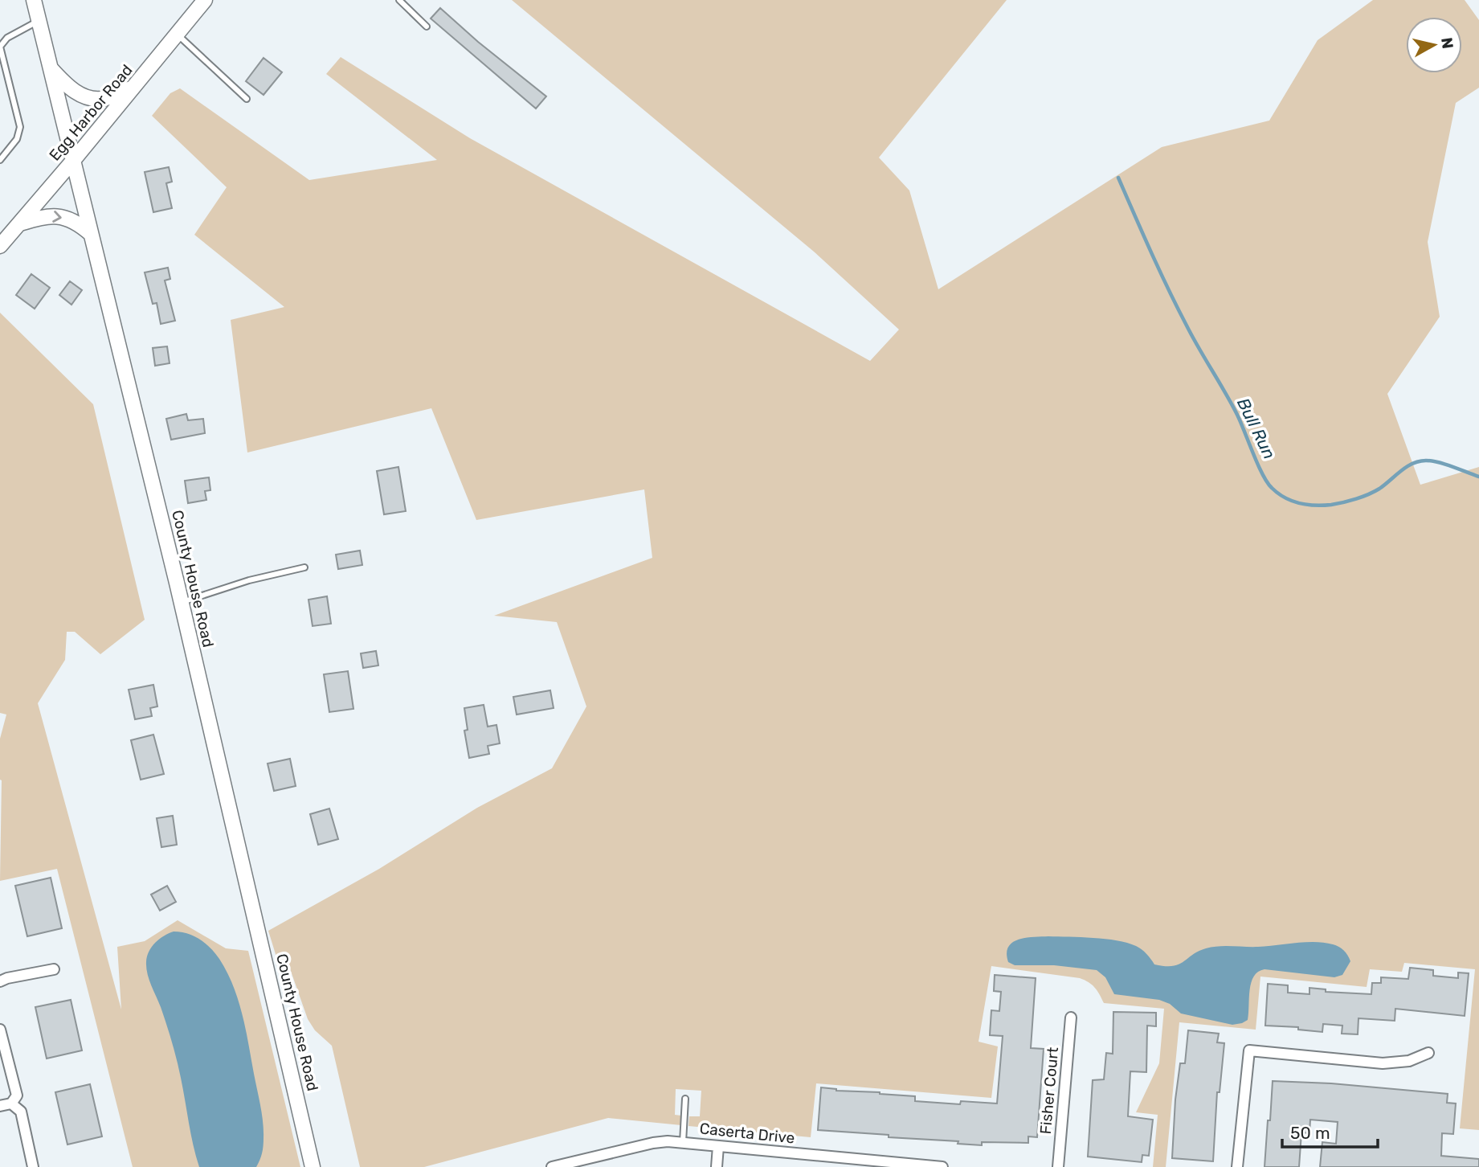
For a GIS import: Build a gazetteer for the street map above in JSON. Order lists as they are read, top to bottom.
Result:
{
  "streets": {
    "street": [
      "Egg Harbor Road",
      "County House Road",
      "Fisher Court",
      "Caserta Drive"
    ]
  },
  "crossings": [
    ["Egg Harbor Road", "County House Road"]
  ],
  "water": ["Bull Run"],
  "scale_bar": "50 m",
  "north": "right"
}
